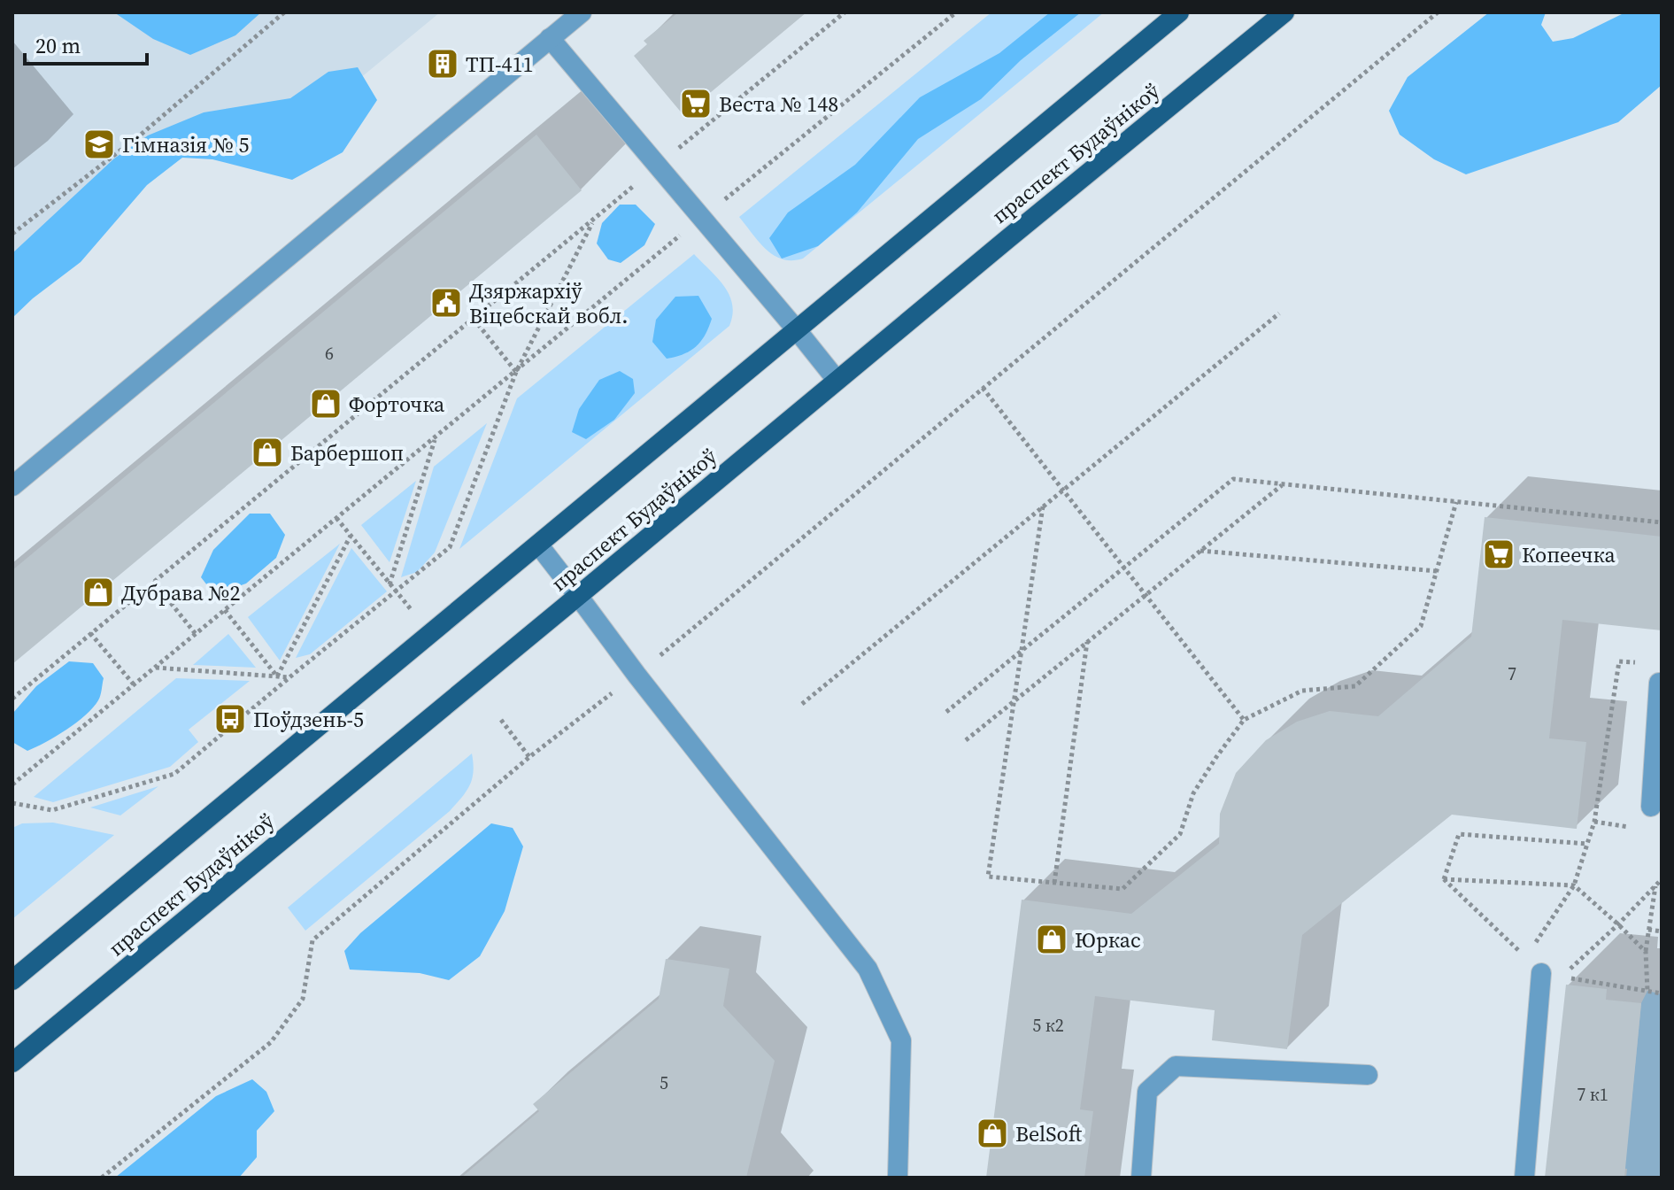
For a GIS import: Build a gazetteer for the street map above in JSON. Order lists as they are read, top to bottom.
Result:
{
  "streets": {
    "main road": ["праспект Будаўнікоў"]
  },
  "places": {
    "building": ["ТП-411"],
    "supermarket": ["Веста № 148", "Копеечка"],
    "school or university": ["Гімназія № 5"],
    "public building": ["Дзяржархіў Віцебскай вобл."],
    "shop": [
      "Форточка",
      "Барбершоп",
      "Дубрава №2",
      "Юркас",
      "BelSoft"
    ],
    "bus stop": ["Поўдзень-5"]
  },
  "house_numbers": [
    "6",
    "7",
    "5 к2",
    "5",
    "7 к1"
  ],
  "scale_bar": "20 m"
}
